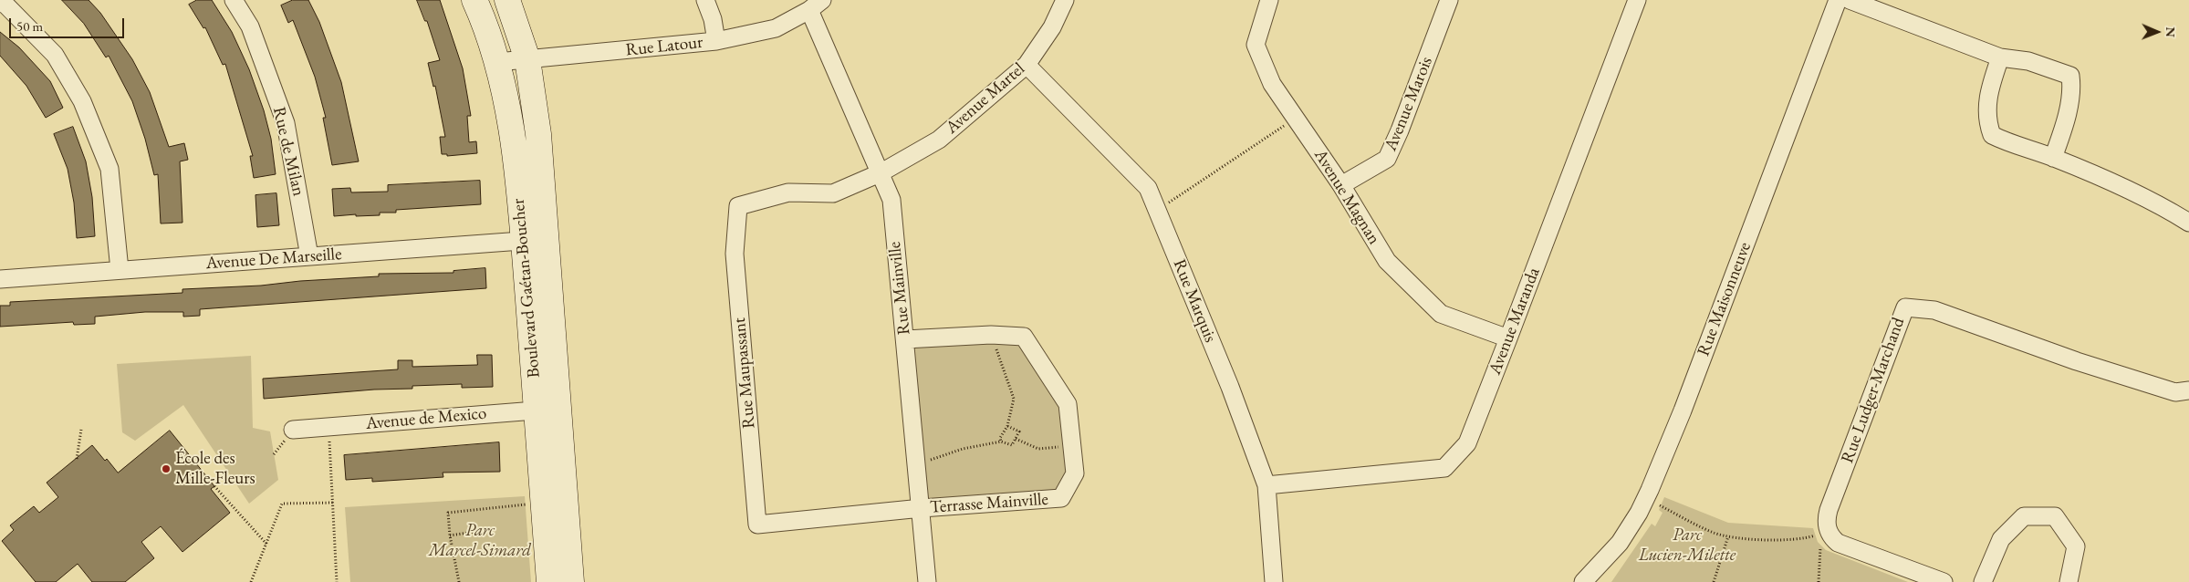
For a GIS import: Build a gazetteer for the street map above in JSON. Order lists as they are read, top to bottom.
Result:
{
  "streets": {
    "street": [
      "Rue Latour",
      "Avenue Martel",
      "Avenue Marois",
      "Rue de Milan",
      "Avenue Magnan",
      "Avenue De Marseille",
      "Boulevard Gaétan-Boucher",
      "Rue Mainville",
      "Rue Maisonneuve",
      "Rue Marquis",
      "Avenue Maranda",
      "Rue Maupassant",
      "Rue Ludger-Marchand",
      "Avenue de Mexico",
      "Terrasse Mainville"
    ]
  },
  "crossings": [
    ["Rue Latour", "Boulevard Gaétan-Boucher"],
    ["Rue Latour", "Rue Mainville"],
    ["Avenue Martel", "Rue Mainville"],
    ["Avenue Martel", "Rue Marquis"],
    ["Avenue Martel", "Rue Maupassant"],
    ["Avenue Marois", "Avenue Magnan"],
    ["Rue de Milan", "Avenue De Marseille"],
    ["Avenue Magnan", "Avenue Maranda"],
    ["Avenue De Marseille", "Boulevard Gaétan-Boucher"],
    ["Boulevard Gaétan-Boucher", "Avenue de Mexico"],
    ["Rue Mainville", "Rue Maupassant"],
    ["Rue Mainville", "Terrasse Mainville"],
    ["Rue Marquis", "Avenue Maranda"],
    ["Rue Maupassant", "Terrasse Mainville"]
  ],
  "parks": ["Parc Marcel-Simard", "Parc Lucien-Milette"],
  "places": ["École des Mille-Fleurs"],
  "scale_bar": "50 m",
  "north": "right"
}
